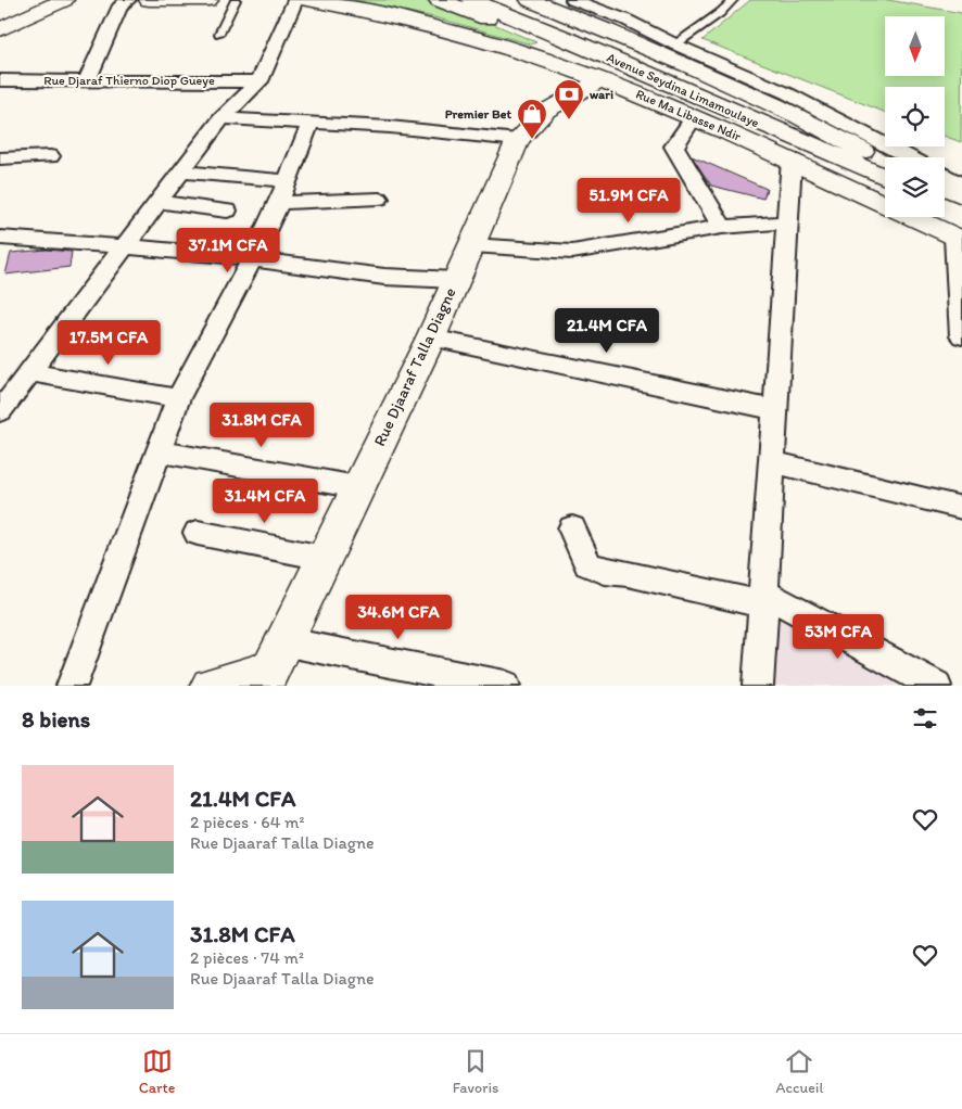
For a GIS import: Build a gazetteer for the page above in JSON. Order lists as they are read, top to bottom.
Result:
{
  "streets": {
    "main road": ["Avenue Seydina Limamoulaye", "Rue Ma Libasse Ndir", "Rue Djaaraf Talla Diagne"],
    "street": ["Rue Djaraf Thierno Diop Gueye"]
  },
  "crossings": [
    ["Rue Ma Libasse Ndir", "Rue Djaaraf Talla Diagne"]
  ],
  "places": {
    "bank": ["wari"],
    "shop": ["Premier Bet"]
  },
  "north": "bottom",
  "page": {
    "price": [
      "51.9M CFA",
      "37.1M CFA",
      "21.4M CFA",
      "17.5M CFA",
      "31.8M CFA",
      "31.4M CFA",
      "34.6M CFA",
      "53M CFA"
    ],
    "heading": "8 biens",
    "list": [
      {
        "name": "21.4M CFA",
        "note": "2 pièces · 64 m² · Rue Djaaraf Talla Diagne"
      },
      {
        "name": "31.8M CFA",
        "note": "2 pièces · 74 m² · Rue Djaaraf Talla Diagne"
      }
    ],
    "tabs": ["Carte", "Favoris", "Accueil"]
  }
}
